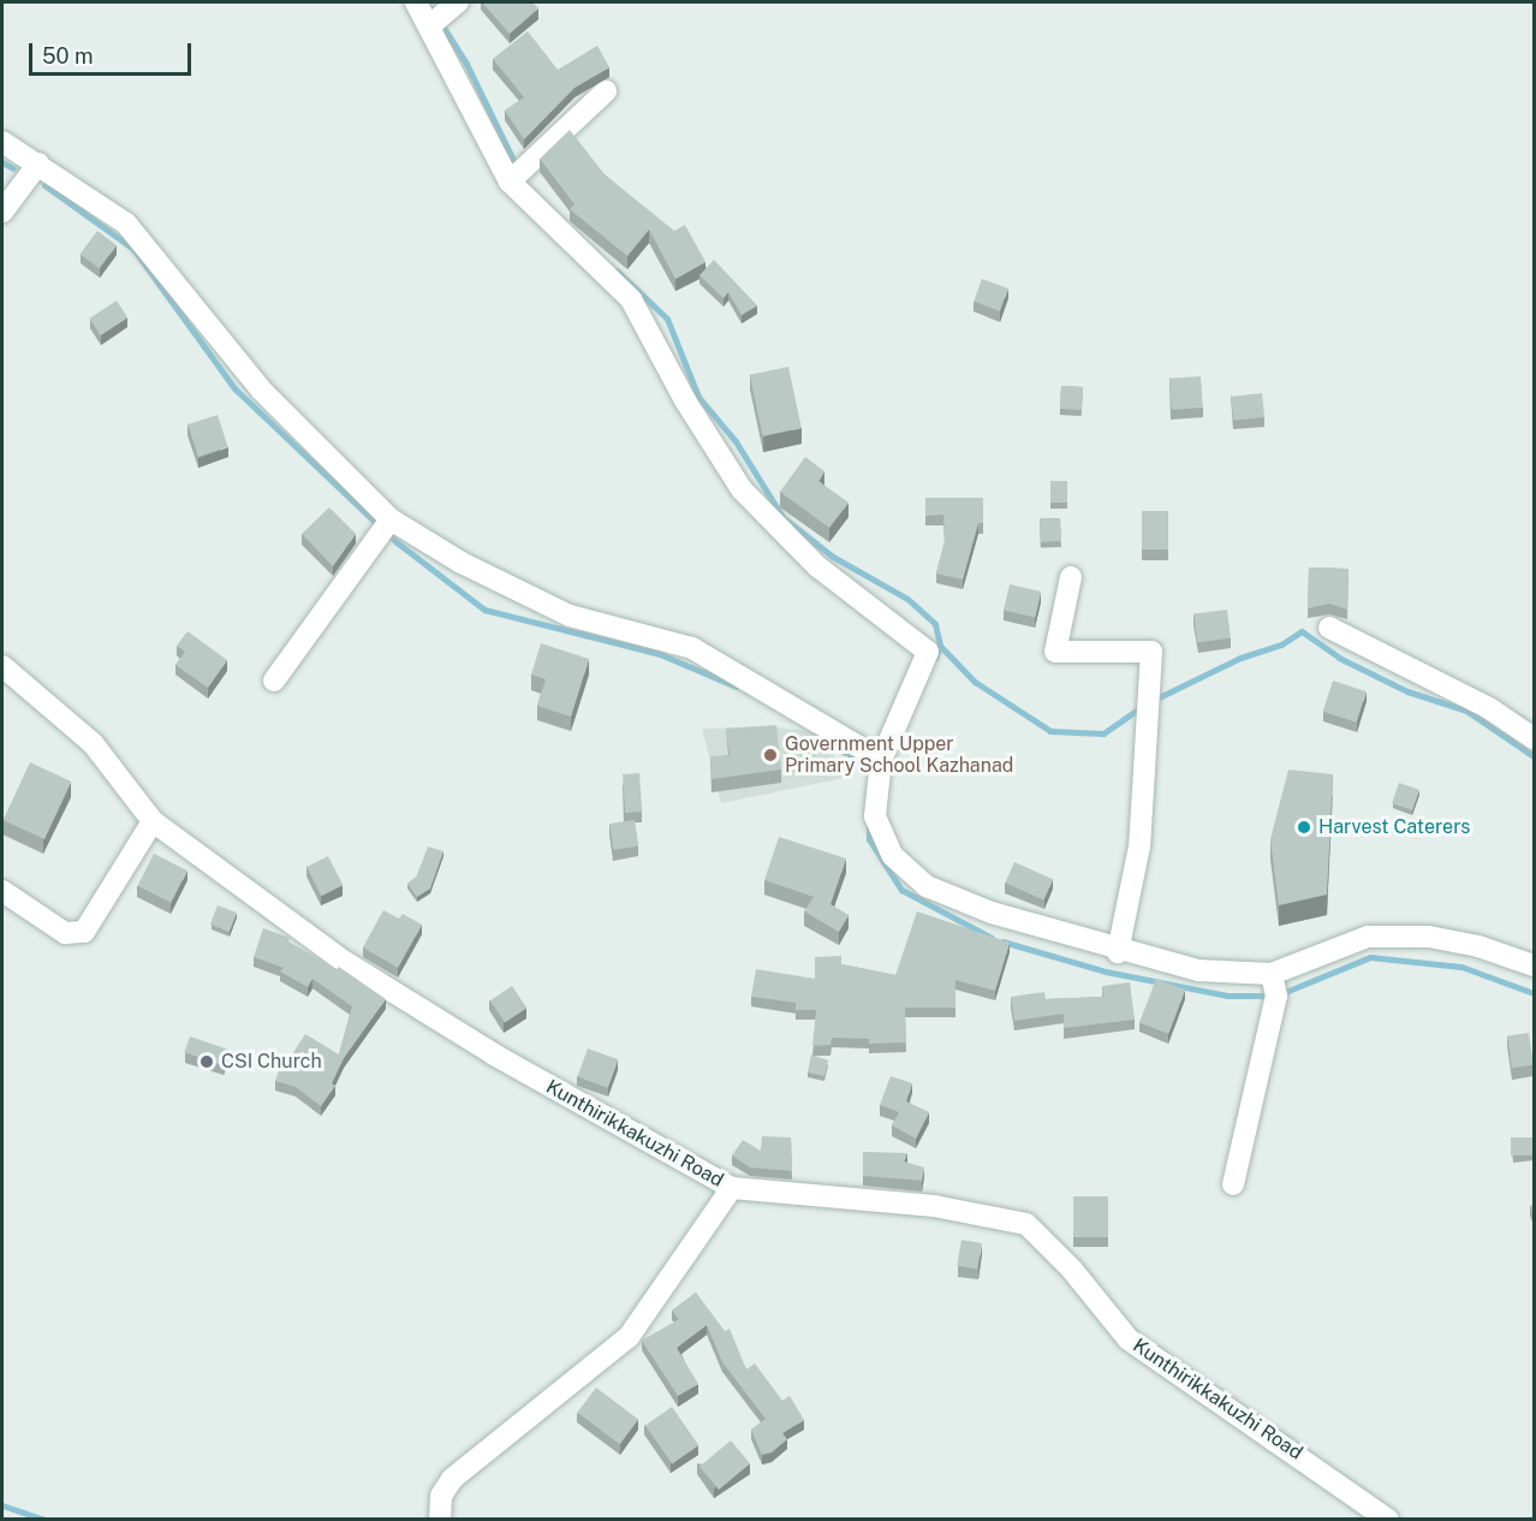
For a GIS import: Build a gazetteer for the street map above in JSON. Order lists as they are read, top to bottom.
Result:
{
  "streets": {
    "street": ["Kunthirikkakuzhi Road"]
  },
  "places": ["Government Upper Primary School Kazhanad", "Harvest Caterers", "CSI Church"],
  "scale_bar": "50 m"
}
